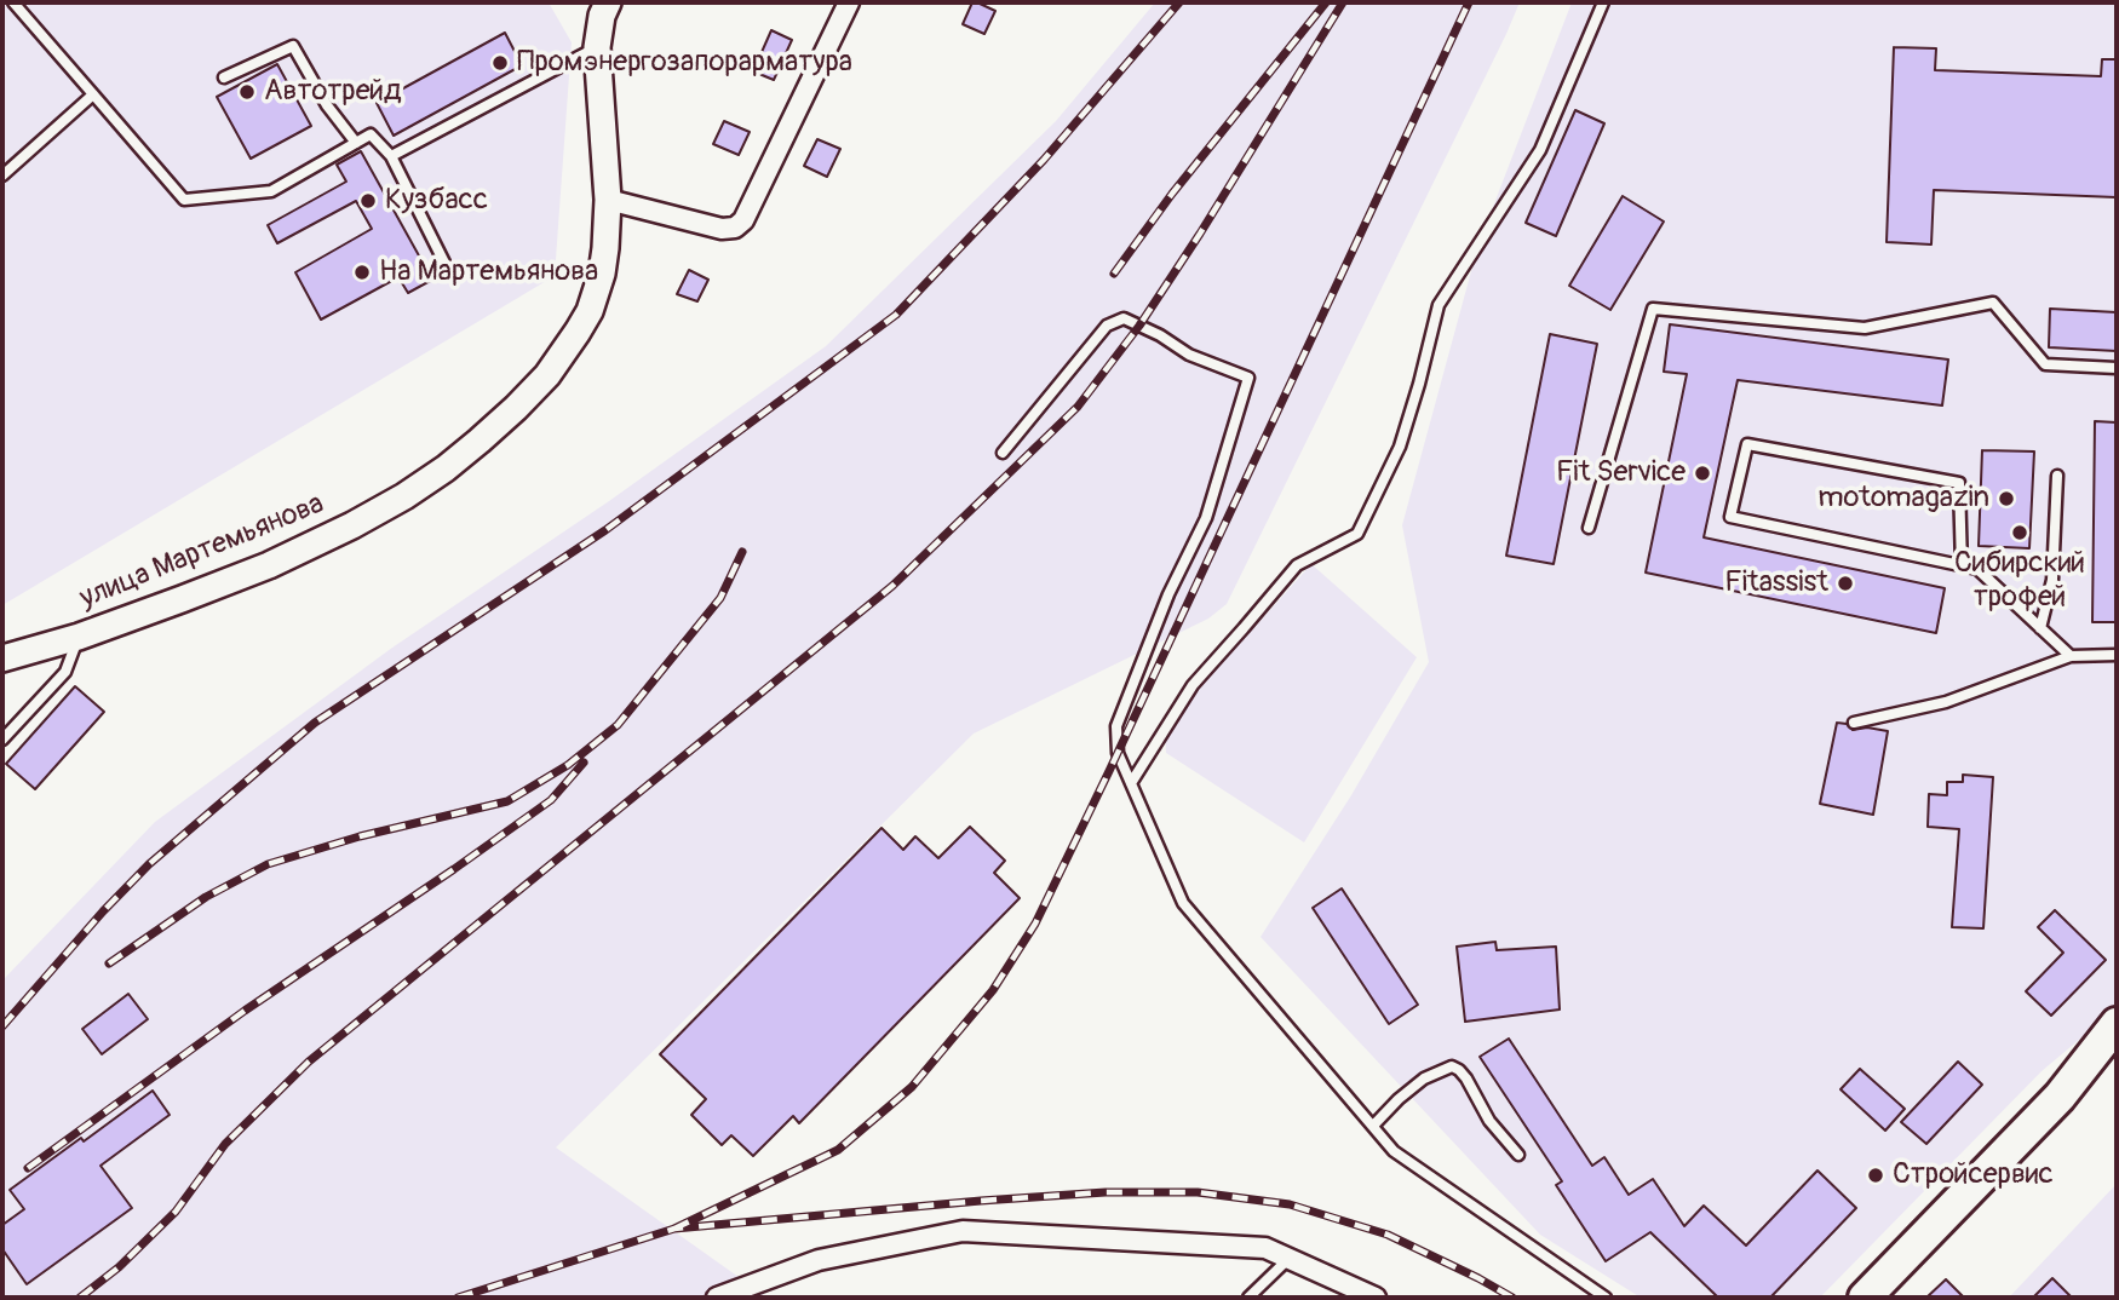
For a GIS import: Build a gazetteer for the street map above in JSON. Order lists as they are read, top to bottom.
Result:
{
  "streets": {
    "street": ["улица Мартемьянова"]
  },
  "places": [
    "Промэнергозапорарматура",
    "Автотрейд",
    "Кузбасс",
    "На Мартемьянова",
    "Fit Service",
    "motomagazin",
    "Сибирский трофей",
    "Fitassist",
    "Стройсервис"
  ]
}
